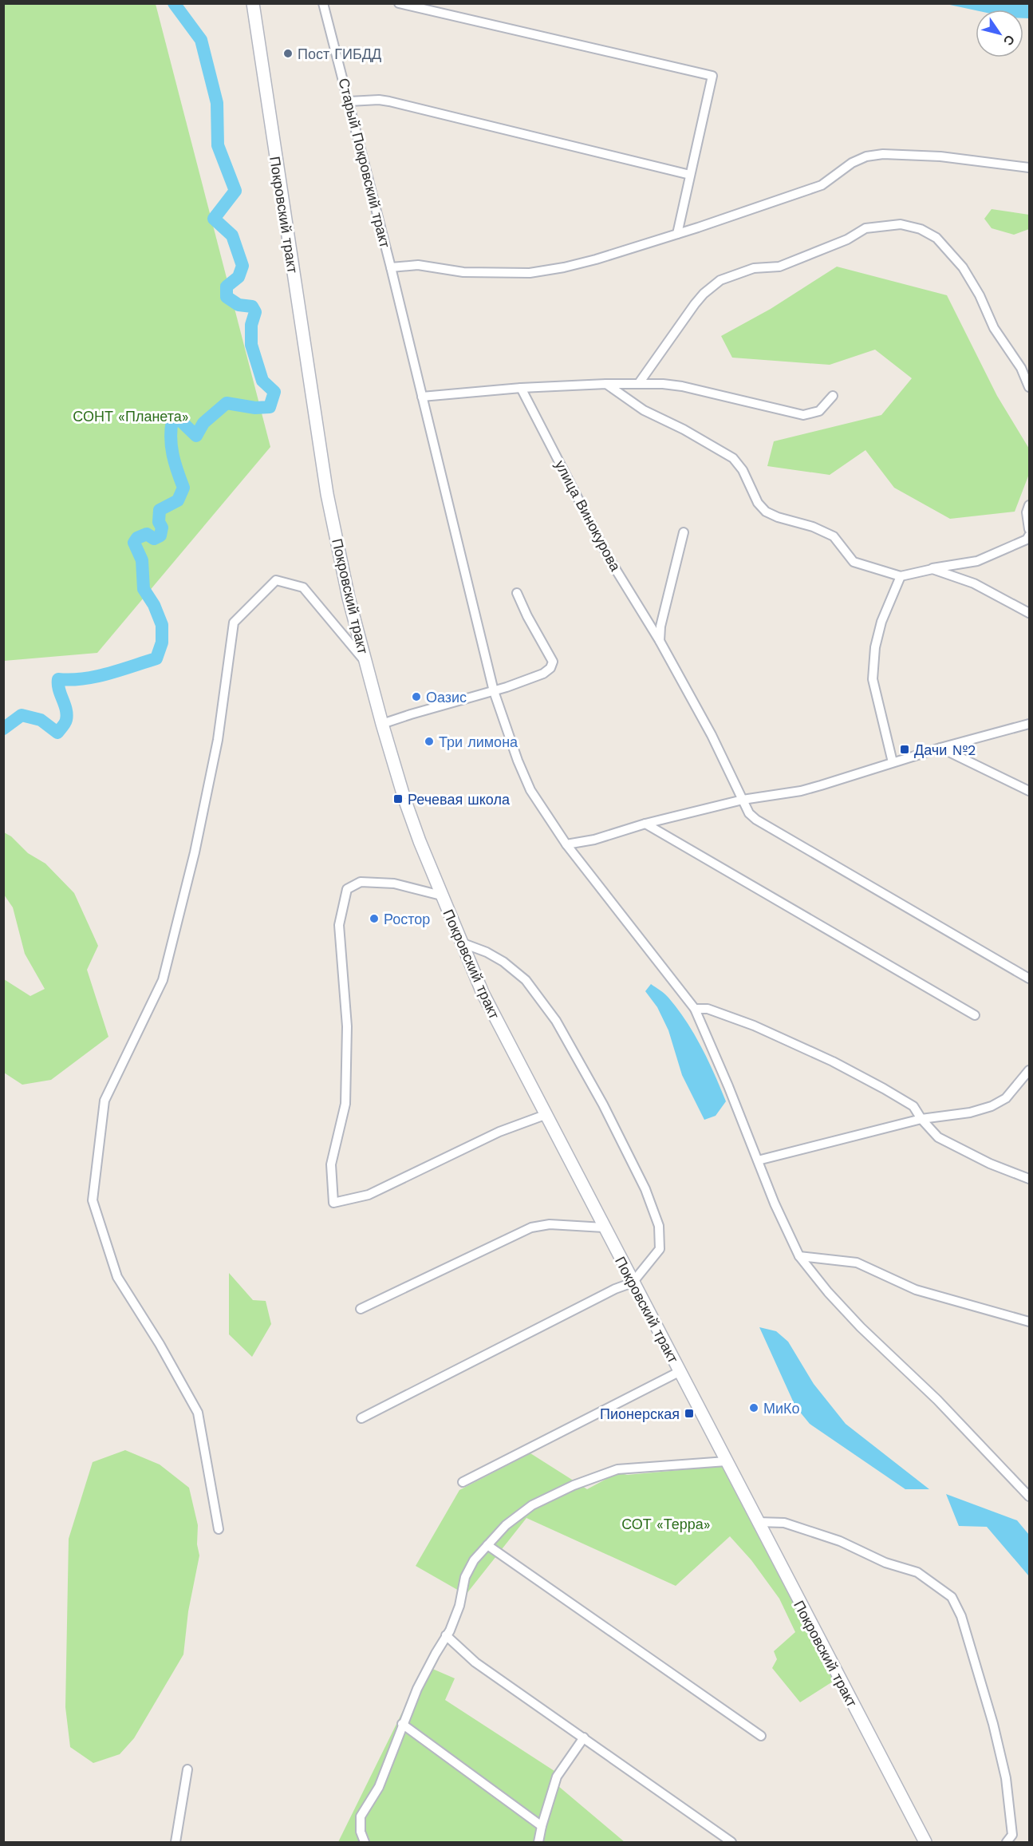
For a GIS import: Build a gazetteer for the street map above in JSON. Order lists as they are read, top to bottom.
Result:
{
  "streets": {
    "main road": ["Покровский тракт"],
    "street": ["Старый Покровский тракт", "улица Винокурова"]
  },
  "parks": ["СОНТ «Планета»", "СОТ «Терра»"],
  "places": {
    "other": [
      "Пост ГИБДД",
      "Оазис",
      "Три лимона",
      "Ростор",
      "МиКо"
    ],
    "transit": ["Дачи №2", "Речевая школа", "Пионерская"]
  },
  "north": "bottom right"
}
